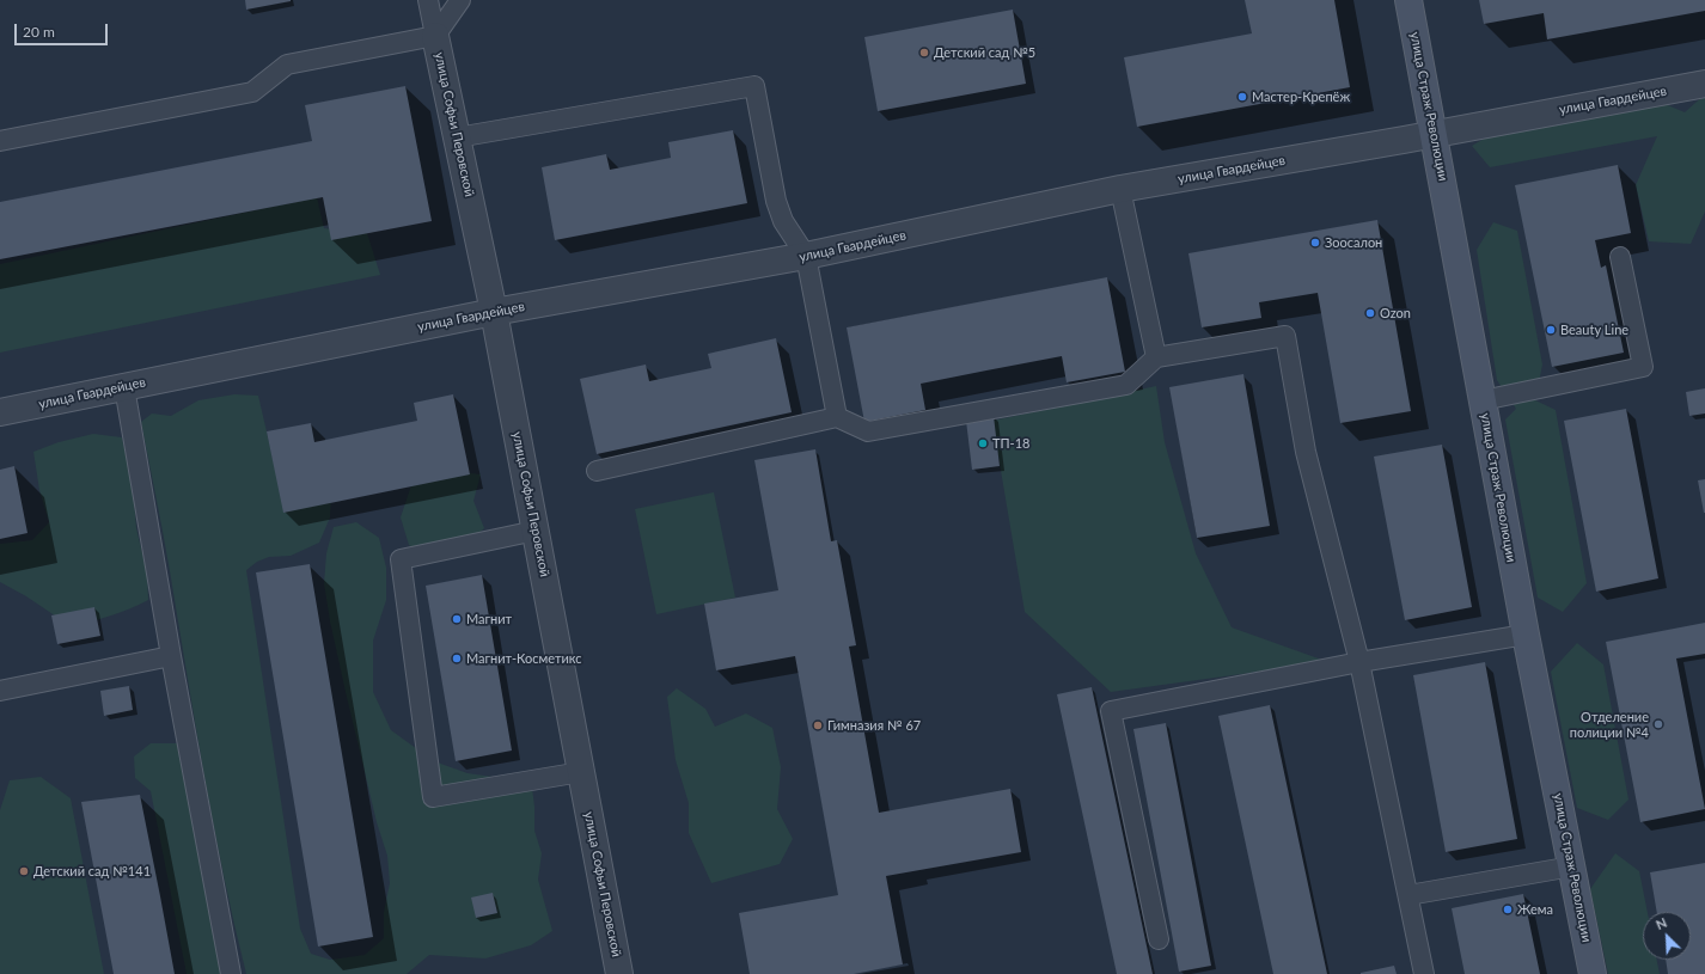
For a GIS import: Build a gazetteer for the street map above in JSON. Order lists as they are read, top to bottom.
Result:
{
  "streets": {
    "street": ["улица Гвардейцев", "улица Страж Революции", "улица Софьи Перовской"]
  },
  "crossings": [
    ["улица Гвардейцев", "улица Страж Революции"],
    ["улица Гвардейцев", "улица Софьи Перовской"]
  ],
  "places": [
    "Детский сад №5",
    "Мастер-Крепёж",
    "Зоосалон",
    "Ozon",
    "Beauty Line",
    "ТП-18",
    "Магнит",
    "Магнит-Косметикс",
    "Отделение полиции №4",
    "Гимназия № 67",
    "Детский сад №141",
    "Жема"
  ],
  "scale_bar": "20 m",
  "north": "top left"
}
